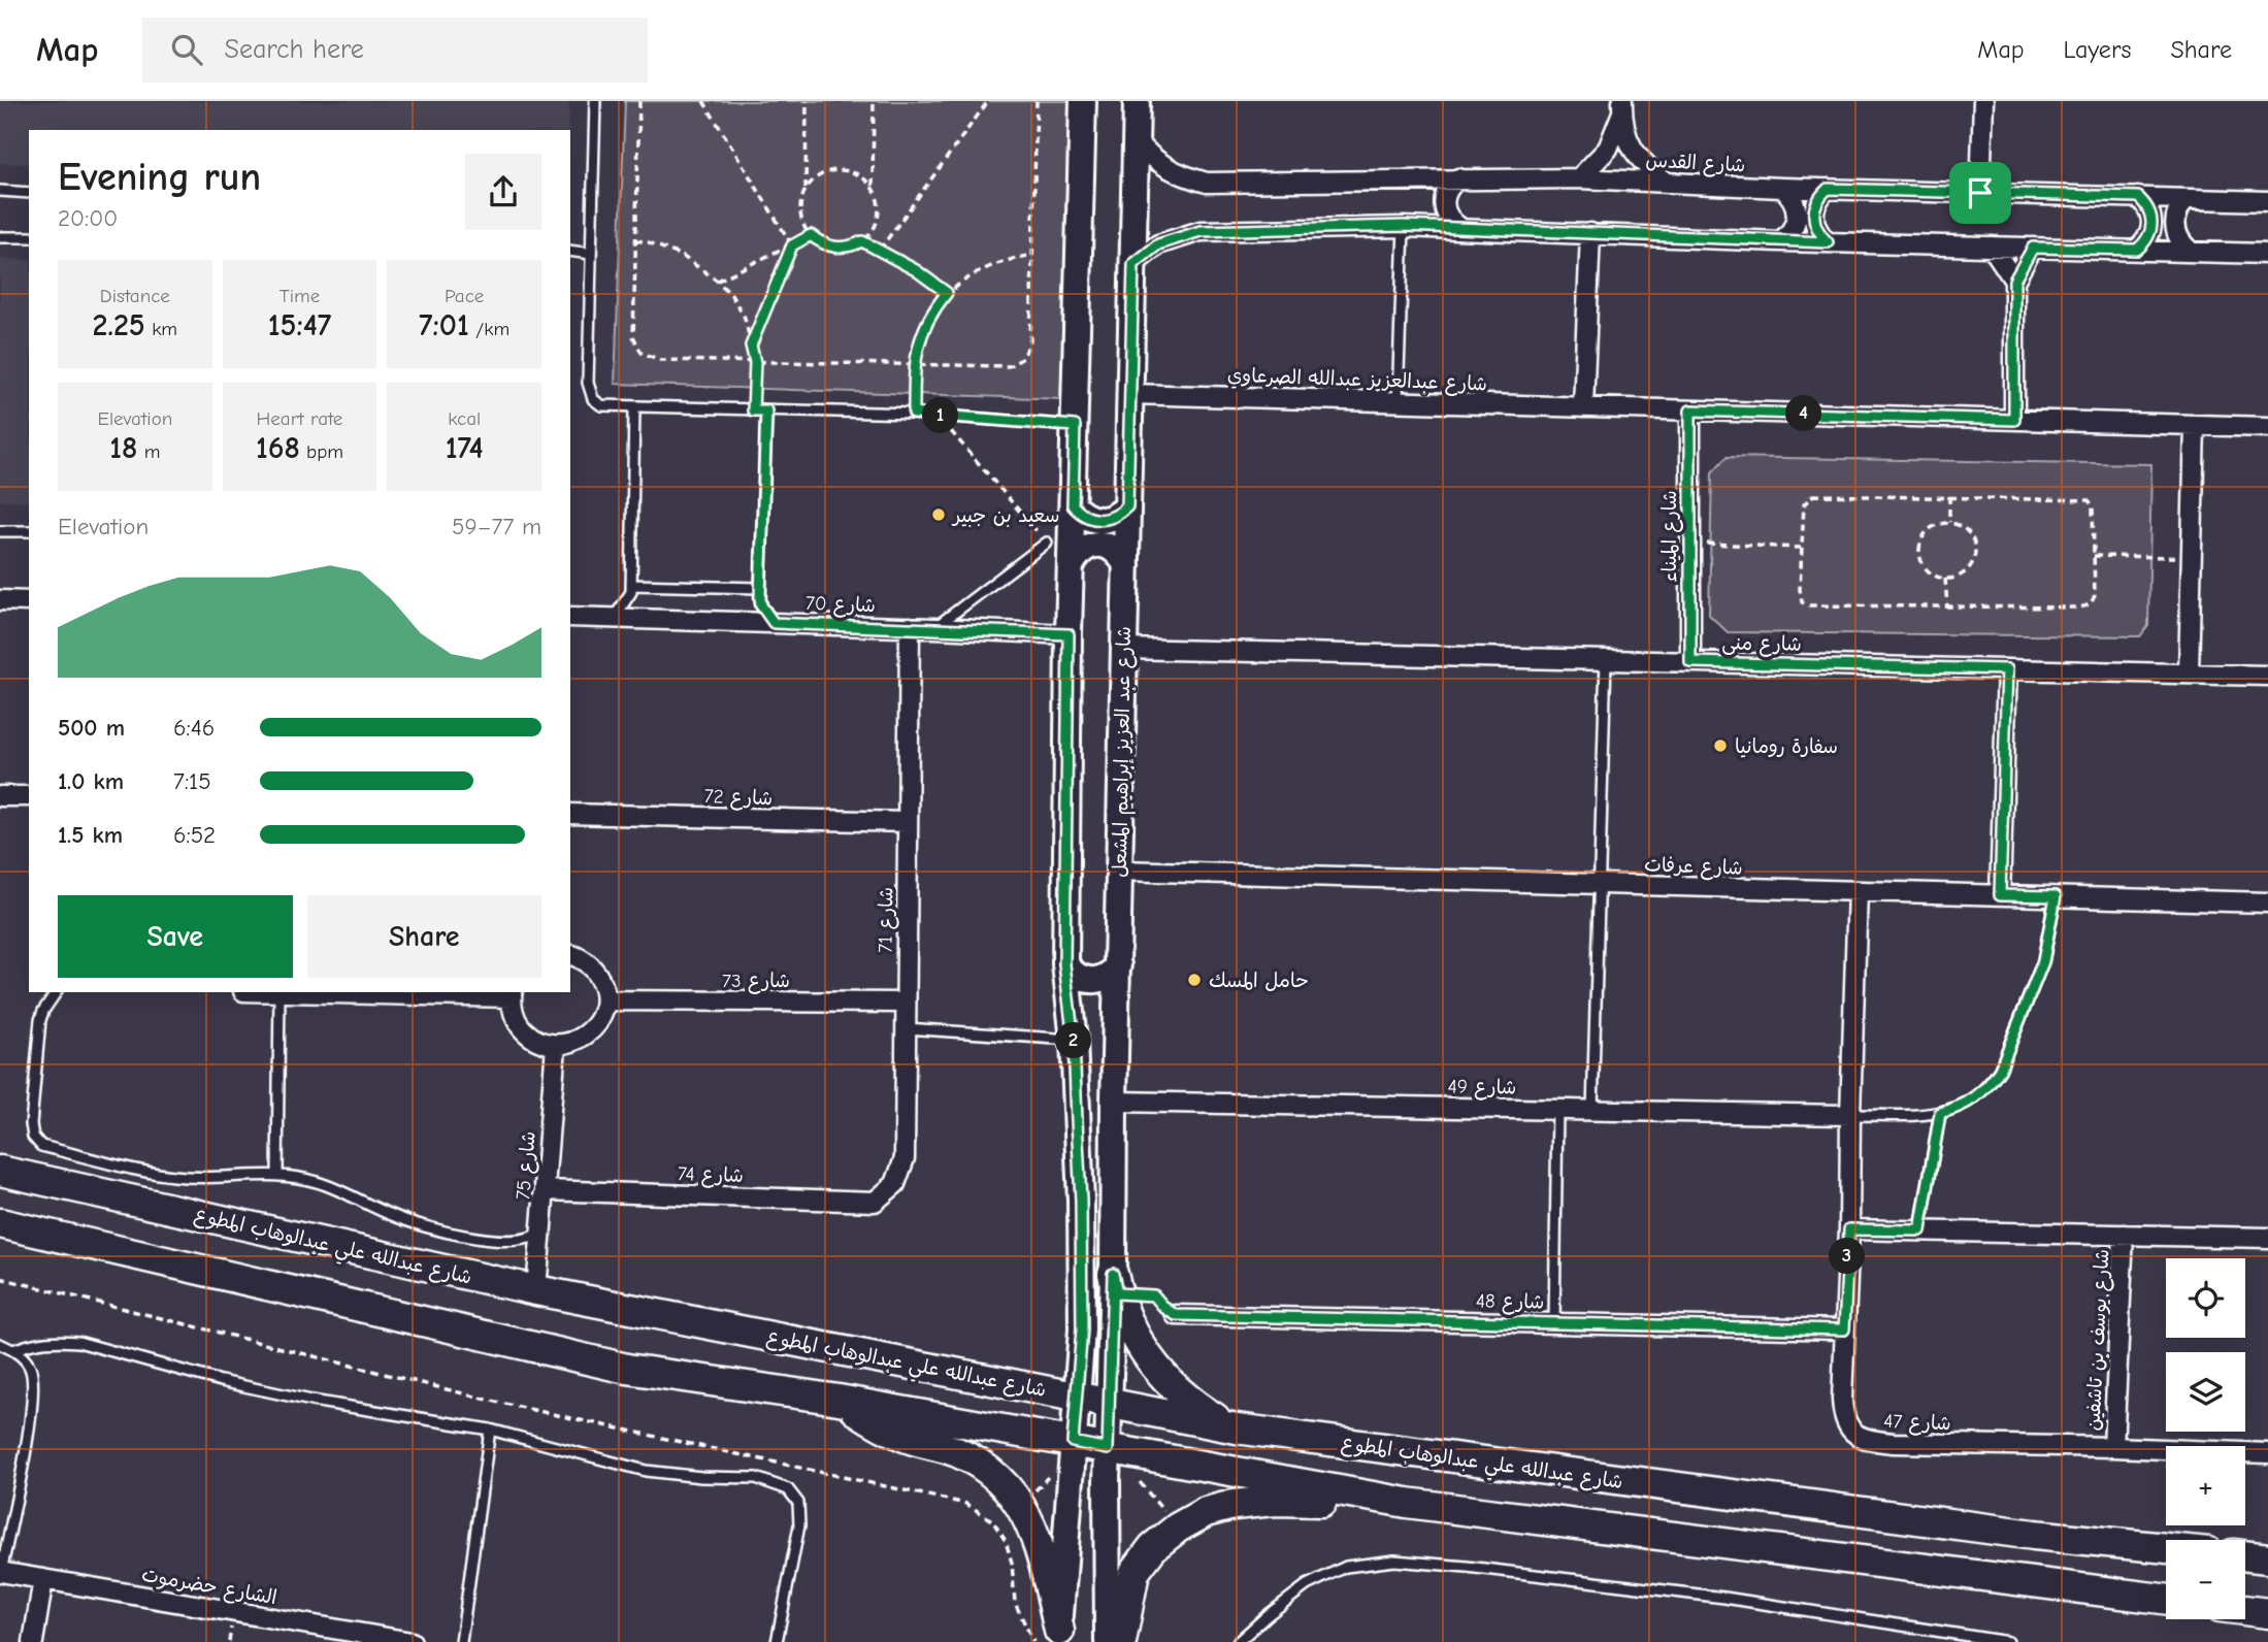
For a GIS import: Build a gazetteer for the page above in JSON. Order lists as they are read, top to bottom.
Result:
{
  "streets": {
    "main road": ["شارع عبد العزيز إبراهيم المشعل", "شارع عبدالله علي عبدالوهاب المطوع"],
    "street": [
      "شارع القدس",
      "شارع عبدالعزيز عبدالله الصرعاوي",
      "شارع الميناء",
      "شارع 70",
      "شارع منى",
      "شارع 72",
      "شارع عرفات",
      "شارع 71",
      "شارع 73",
      "شارع 49",
      "شارع 75",
      "شارع 74",
      "شارع 48",
      "شارع يوسف بن تاشفين",
      "شارع 47",
      "الشارع حضرموت"
    ]
  },
  "crossings": [
    ["شارع القدس", "شارع عبد العزيز إبراهيم المشعل"],
    ["شارع عبدالعزيز عبدالله الصرعاوي", "شارع الميناء"],
    ["شارع عبدالعزيز عبدالله الصرعاوي", "شارع عبد العزيز إبراهيم المشعل"],
    ["شارع الميناء", "شارع منى"],
    ["شارع 70", "شارع 71"],
    ["شارع منى", "شارع عبد العزيز إبراهيم المشعل"],
    ["شارع عبد العزيز إبراهيم المشعل", "شارع عرفات"],
    ["شارع عبد العزيز إبراهيم المشعل", "شارع 49"],
    ["شارع عبد العزيز إبراهيم المشعل", "شارع عبدالله علي عبدالوهاب المطوع"],
    ["شارع 72", "شارع 71"],
    ["شارع عرفات", "شارع 47"],
    ["شارع 71", "شارع 73"],
    ["شارع 71", "شارع 74"],
    ["شارع 49", "شارع 47"],
    ["شارع 75", "شارع 74"],
    ["شارع 75", "شارع عبدالله علي عبدالوهاب المطوع"],
    ["شارع 48", "شارع 47"],
    ["شارع يوسف بن تاشفين", "شارع 47"]
  ],
  "places": ["سعيد بن جبير", "سفارة رومانيا", "حامل المسك"],
  "page": {
    "header": "Map",
    "search": "Search here",
    "nav": ["Map", "Layers", "Share"],
    "heading": ["Evening run", "20:00"],
    "stats": [
      ["Distance", "2.25 km"],
      ["Time", "15:47"],
      ["Pace", "7:01 /km"],
      ["Elevation", "18 m"],
      ["Heart rate", "168 bpm"],
      ["kcal", "174"]
    ],
    "pins": [
      "4",
      "1",
      "2",
      "3"
    ],
    "chart": ["Elevation", "59–77 m"],
    "list": [
      {
        "name": "500 m",
        "note": "6:46"
      },
      {
        "name": "1.0 km",
        "note": "7:15"
      },
      {
        "name": "1.5 km",
        "note": "6:52"
      }
    ],
    "buttons": ["Save", "Share"],
    "map_buttons": ["+", "−"]
  }
}
